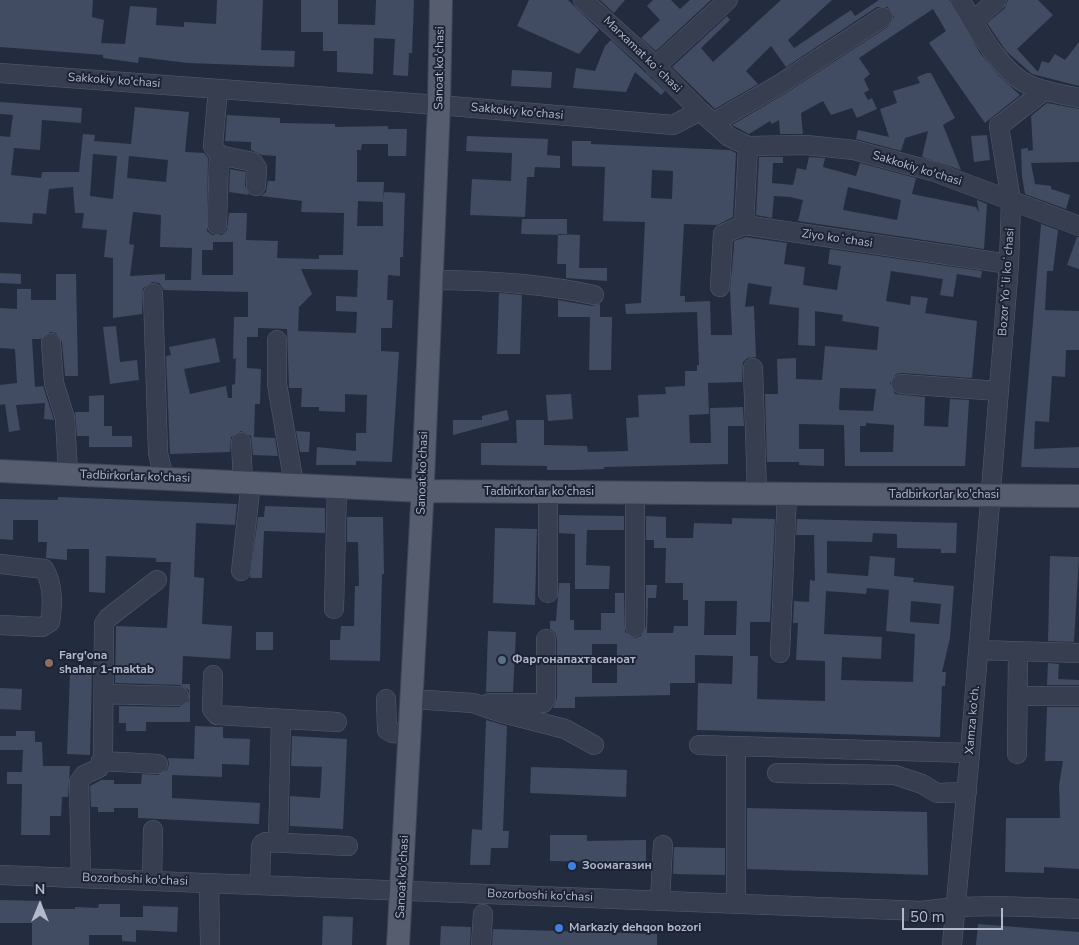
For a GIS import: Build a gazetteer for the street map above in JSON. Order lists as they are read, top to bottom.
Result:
{
  "streets": {
    "main road": ["Sanoat ko'chasi", "Tadbirkorlar ko'chasi"],
    "street": [
      "Marxamat koʻchasi",
      "Sakkokiy ko'chasi",
      "Ziyo koʻchasi",
      "Bozor Yoʻli koʻchasi",
      "Xamza ko‘ch.",
      "Bozorboshi ko'chasi"
    ]
  },
  "crossings": [
    ["Marxamat koʻchasi", "Sakkokiy ko'chasi"],
    ["Sanoat ko'chasi", "Sakkokiy ko'chasi"],
    ["Sanoat ko'chasi", "Tadbirkorlar ko'chasi"],
    ["Sanoat ko'chasi", "Bozorboshi ko'chasi"],
    ["Sakkokiy ko'chasi", "Bozor Yoʻli koʻchasi"],
    ["Ziyo koʻchasi", "Bozor Yoʻli koʻchasi"],
    ["Bozor Yoʻli koʻchasi", "Tadbirkorlar ko'chasi"],
    ["Bozor Yoʻli koʻchasi", "Xamza ko‘ch."],
    ["Tadbirkorlar ko'chasi", "Xamza ko‘ch."],
    ["Xamza ko‘ch.", "Bozorboshi ko'chasi"]
  ],
  "places": [
    "Фаргонапахтасаноат",
    "Farg'ona shahar 1-maktab",
    "Зоомагазин",
    "Markaziy dehqon bozori"
  ],
  "scale_bar": "50 m",
  "north": "top"
}
